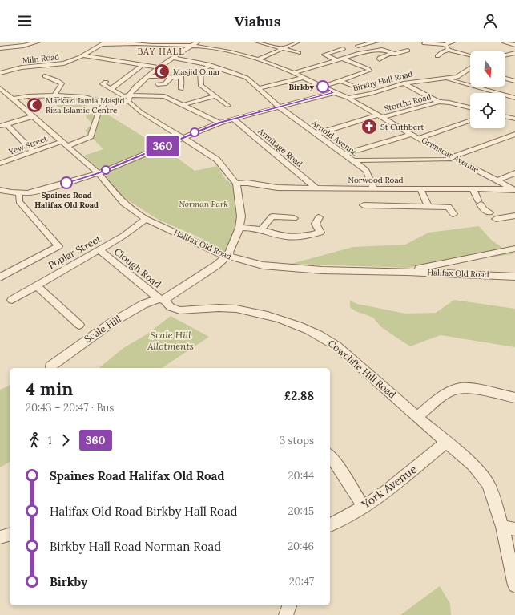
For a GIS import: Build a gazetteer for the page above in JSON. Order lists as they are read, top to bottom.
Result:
{
  "streets": {
    "street": [
      "Miln Road",
      "Birkby Hall Road",
      "Storths Road",
      "Arnold Avenue",
      "Yew Street",
      "Armitage Road",
      "Grimscar Avenue",
      "Norwood Road",
      "Halifax Old Road",
      "Poplar Street",
      "Clough Road",
      "Scale Hill",
      "Cowcliffe Hill Road",
      "York Avenue"
    ]
  },
  "crossings": [
    ["Miln Road", "Grimscar Avenue"],
    ["Birkby Hall Road", "Grimscar Avenue"],
    ["Storths Road", "Arnold Avenue"],
    ["Storths Road", "Grimscar Avenue"],
    ["Arnold Avenue", "Norwood Road"],
    ["Yew Street", "Halifax Old Road"],
    ["Armitage Road", "Norwood Road"],
    ["Grimscar Avenue", "Norwood Road"],
    ["Halifax Old Road", "Poplar Street"],
    ["Poplar Street", "Clough Road"],
    ["Clough Road", "Scale Hill"],
    ["Clough Road", "Cowcliffe Hill Road"],
    ["Scale Hill", "Cowcliffe Hill Road"],
    ["Cowcliffe Hill Road", "York Avenue"]
  ],
  "districts": ["BAY HALL"],
  "parks": ["Norman Park", "Scale Hill Allotments"],
  "places": {
    "mosque": ["Masjid Omar", "Markazi Jamia Masjid Riza Islamic Centre"],
    "other": ["Birkby", "Spaines Road Halifax Old Road"],
    "church": ["St Cuthbert"]
  },
  "lines": ["bus line 360"],
  "north": "bottom",
  "page": {
    "header": "Viabus",
    "on_map": "360",
    "heading": ["4 min", "20:43 – 20:47 · Bus", "£2.88"],
    "legs": ["1", "360", "3 stops"],
    "list": [
      {
        "name": "Spaines Road Halifax Old Road",
        "value": "20:44"
      },
      {
        "name": "Halifax Old Road Birkby Hall Road",
        "value": "20:45"
      },
      {
        "name": "Birkby Hall Road Norman Road",
        "value": "20:46"
      },
      {
        "name": "Birkby",
        "value": "20:47"
      }
    ]
  }
}
